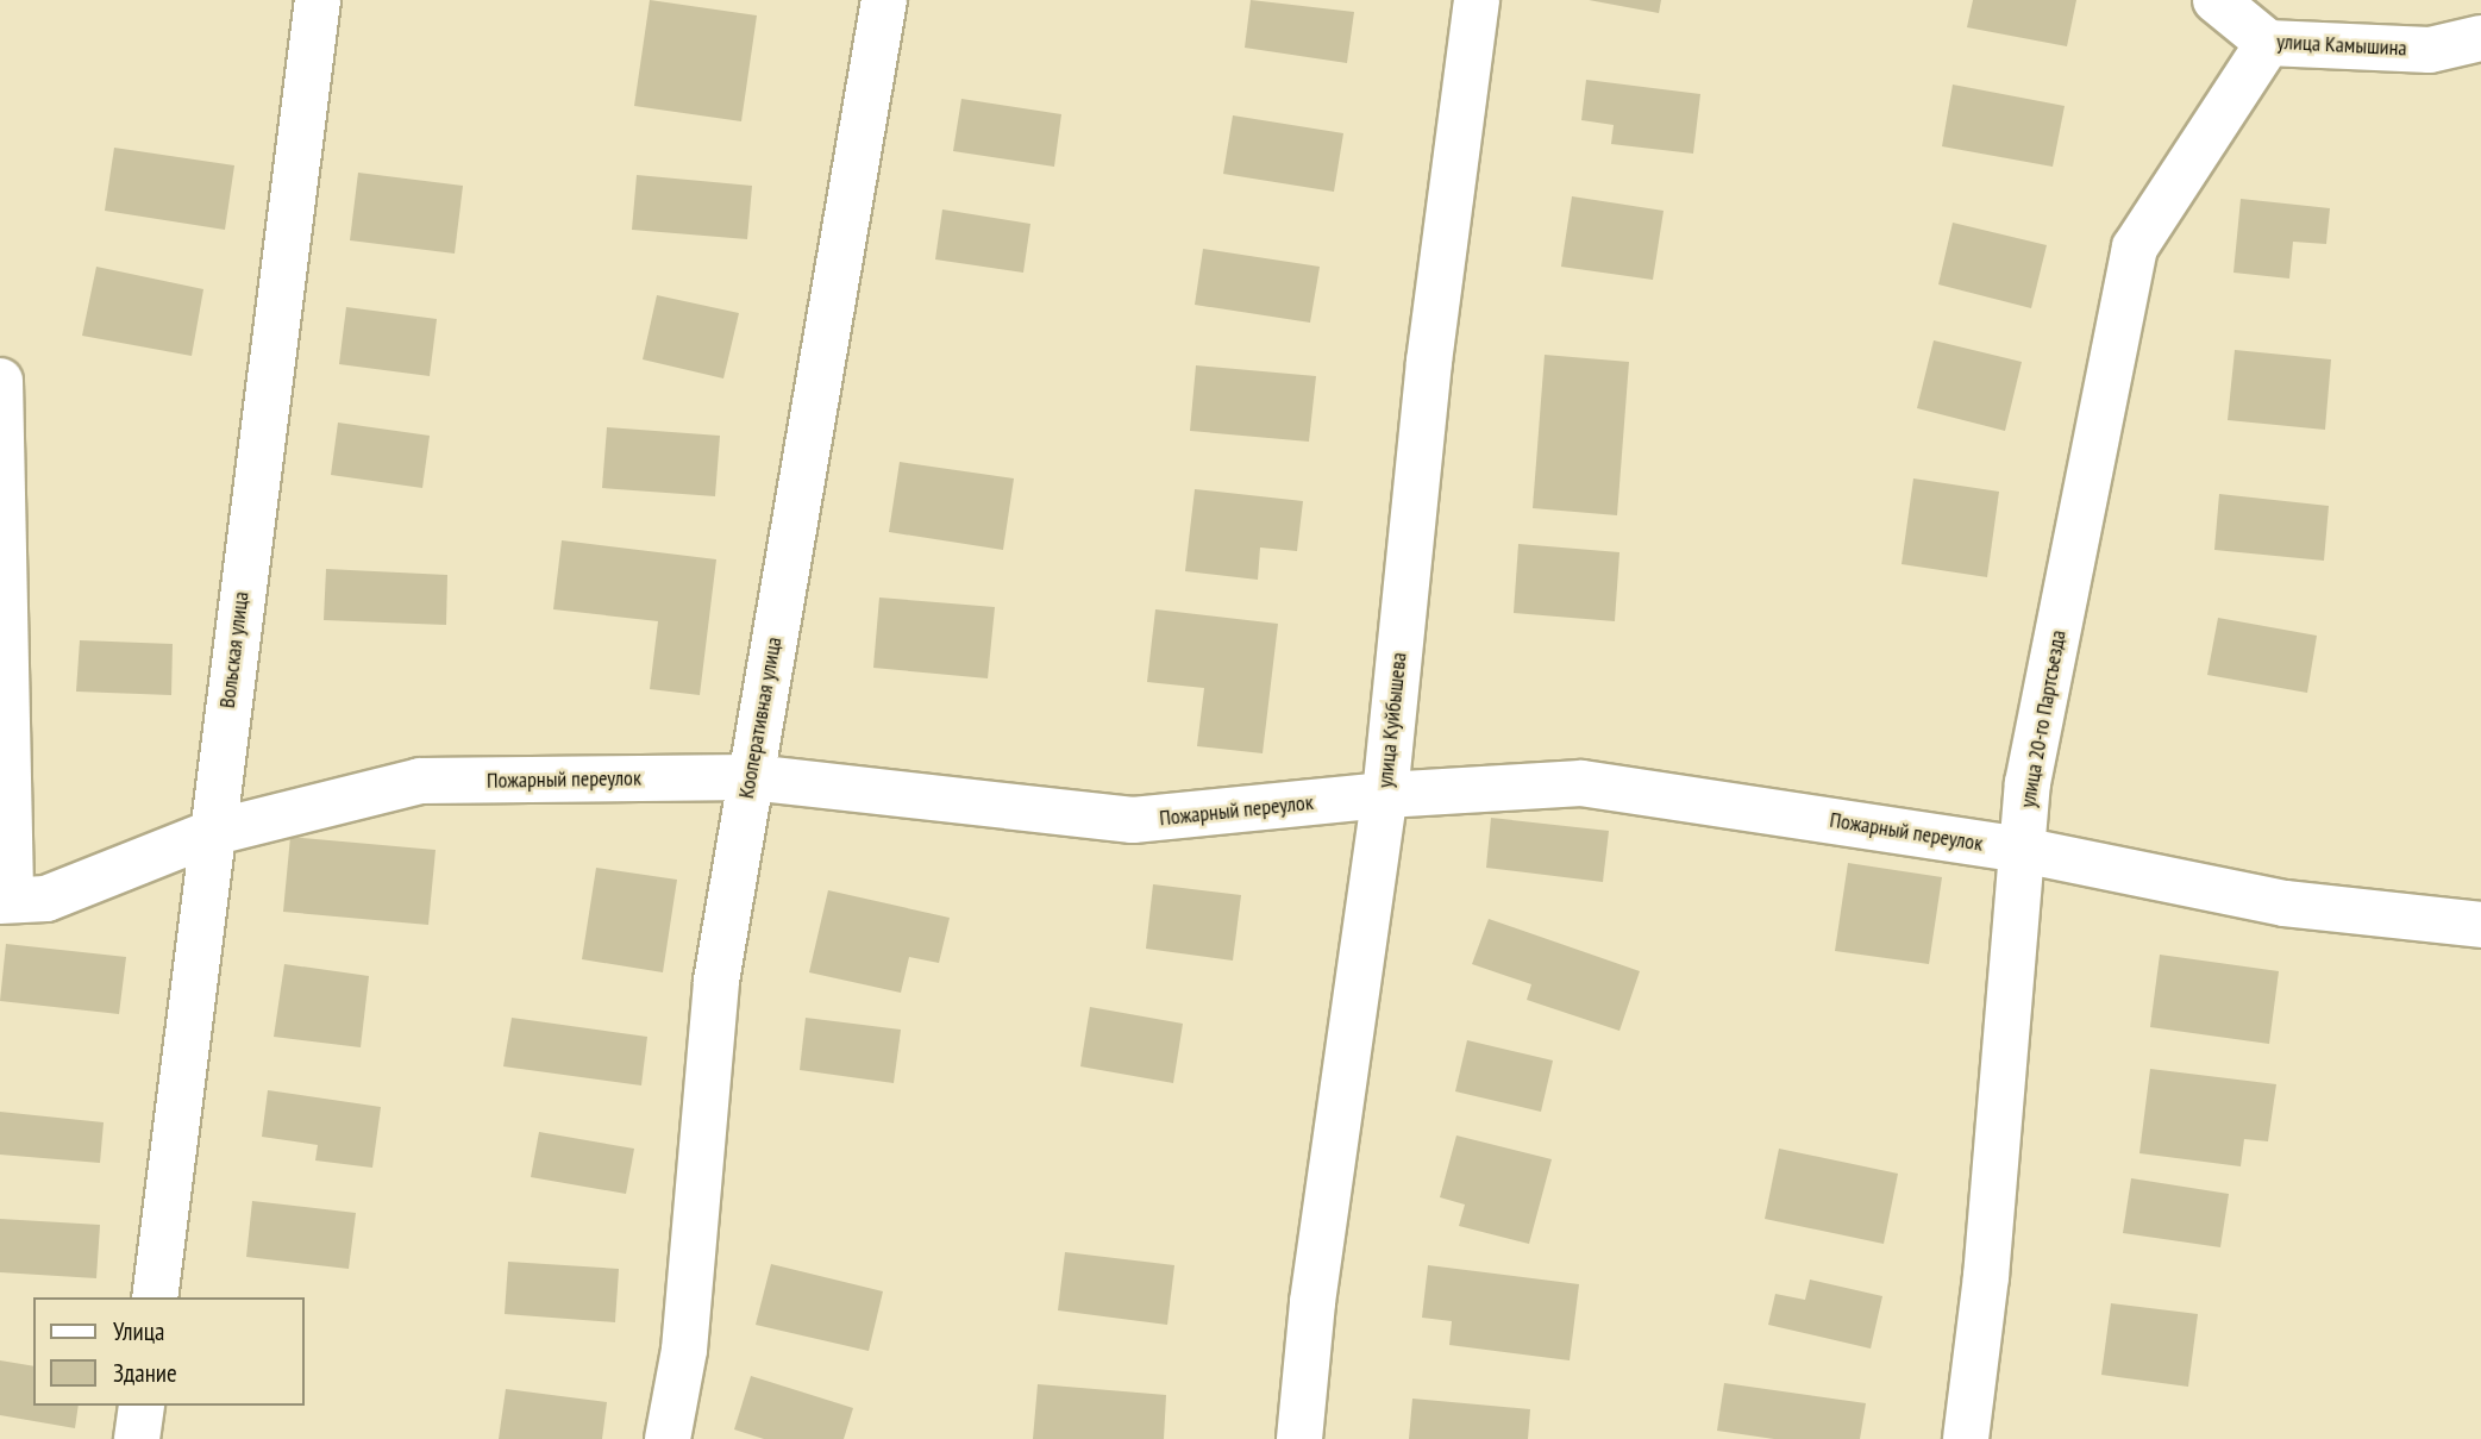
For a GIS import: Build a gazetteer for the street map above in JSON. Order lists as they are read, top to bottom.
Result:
{
  "streets": {
    "street": [
      "улица Камышина",
      "Вольская улица",
      "Кооперативная улица",
      "улица 20-го Партсъезда",
      "улица Куйбышева",
      "Пожарный переулок"
    ]
  },
  "crossings": [
    ["улица Камышина", "улица 20-го Партсъезда"],
    ["Вольская улица", "Пожарный переулок"],
    ["Кооперативная улица", "Пожарный переулок"],
    ["улица 20-го Партсъезда", "Пожарный переулок"],
    ["улица Куйбышева", "Пожарный переулок"]
  ],
  "legend": ["Улица", "Здание"]
}
